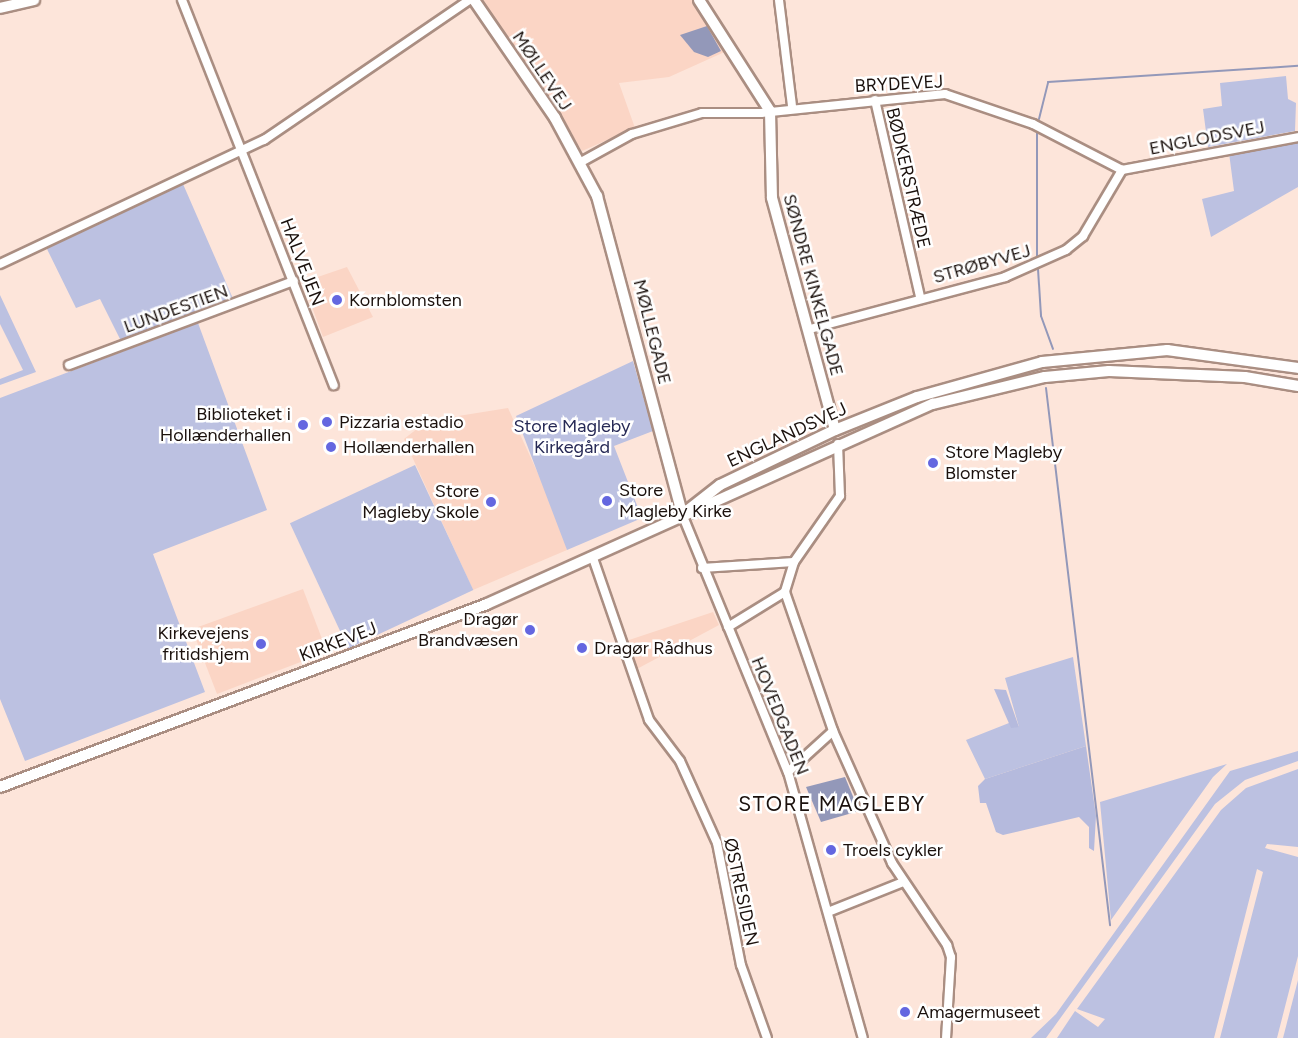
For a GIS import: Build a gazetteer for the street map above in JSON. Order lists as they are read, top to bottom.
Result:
{
  "streets": {
    "main road": [
      "MØLLEVEJ",
      "SØNDRE KINKELGADE",
      "MØLLEGADE",
      "ENGLANDSVEJ",
      "KIRKEVEJ"
    ],
    "street": [
      "BRYDEVEJ",
      "ENGLODSVEJ",
      "BØDKERSTRÆDE",
      "HALVEJEN",
      "STRØBYVEJ",
      "LUNDESTIEN",
      "HOVEDGADEN",
      "ØSTRESIDEN"
    ]
  },
  "crossings": [
    ["MØLLEVEJ", "BRYDEVEJ"],
    ["MØLLEVEJ", "MØLLEGADE"],
    ["BRYDEVEJ", "ENGLODSVEJ"],
    ["BRYDEVEJ", "BØDKERSTRÆDE"],
    ["BRYDEVEJ", "STRØBYVEJ"],
    ["BRYDEVEJ", "SØNDRE KINKELGADE"],
    ["BRYDEVEJ", "MØLLEGADE"],
    ["ENGLODSVEJ", "STRØBYVEJ"],
    ["BØDKERSTRÆDE", "STRØBYVEJ"],
    ["HALVEJEN", "LUNDESTIEN"],
    ["STRØBYVEJ", "SØNDRE KINKELGADE"],
    ["SØNDRE KINKELGADE", "ENGLANDSVEJ"],
    ["MØLLEGADE", "ENGLANDSVEJ"],
    ["MØLLEGADE", "KIRKEVEJ"],
    ["MØLLEGADE", "HOVEDGADEN"],
    ["ENGLANDSVEJ", "KIRKEVEJ"],
    ["ENGLANDSVEJ", "HOVEDGADEN"],
    ["KIRKEVEJ", "HOVEDGADEN"],
    ["KIRKEVEJ", "ØSTRESIDEN"]
  ],
  "districts": ["STORE MAGLEBY"],
  "parks": ["Store Magleby Kirkegård"],
  "places": [
    "Kornblomsten",
    "Pizzaria estadio",
    "Biblioteket i Hollænderhallen",
    "Hollænderhallen",
    "Store Magleby Blomster",
    "Store Magleby Kirke",
    "Store Magleby Skole",
    "Dragør Brandvæsen",
    "Kirkevejens fritidshjem",
    "Dragør Rådhus",
    "Troels cykler",
    "Amagermuseet"
  ]
}
